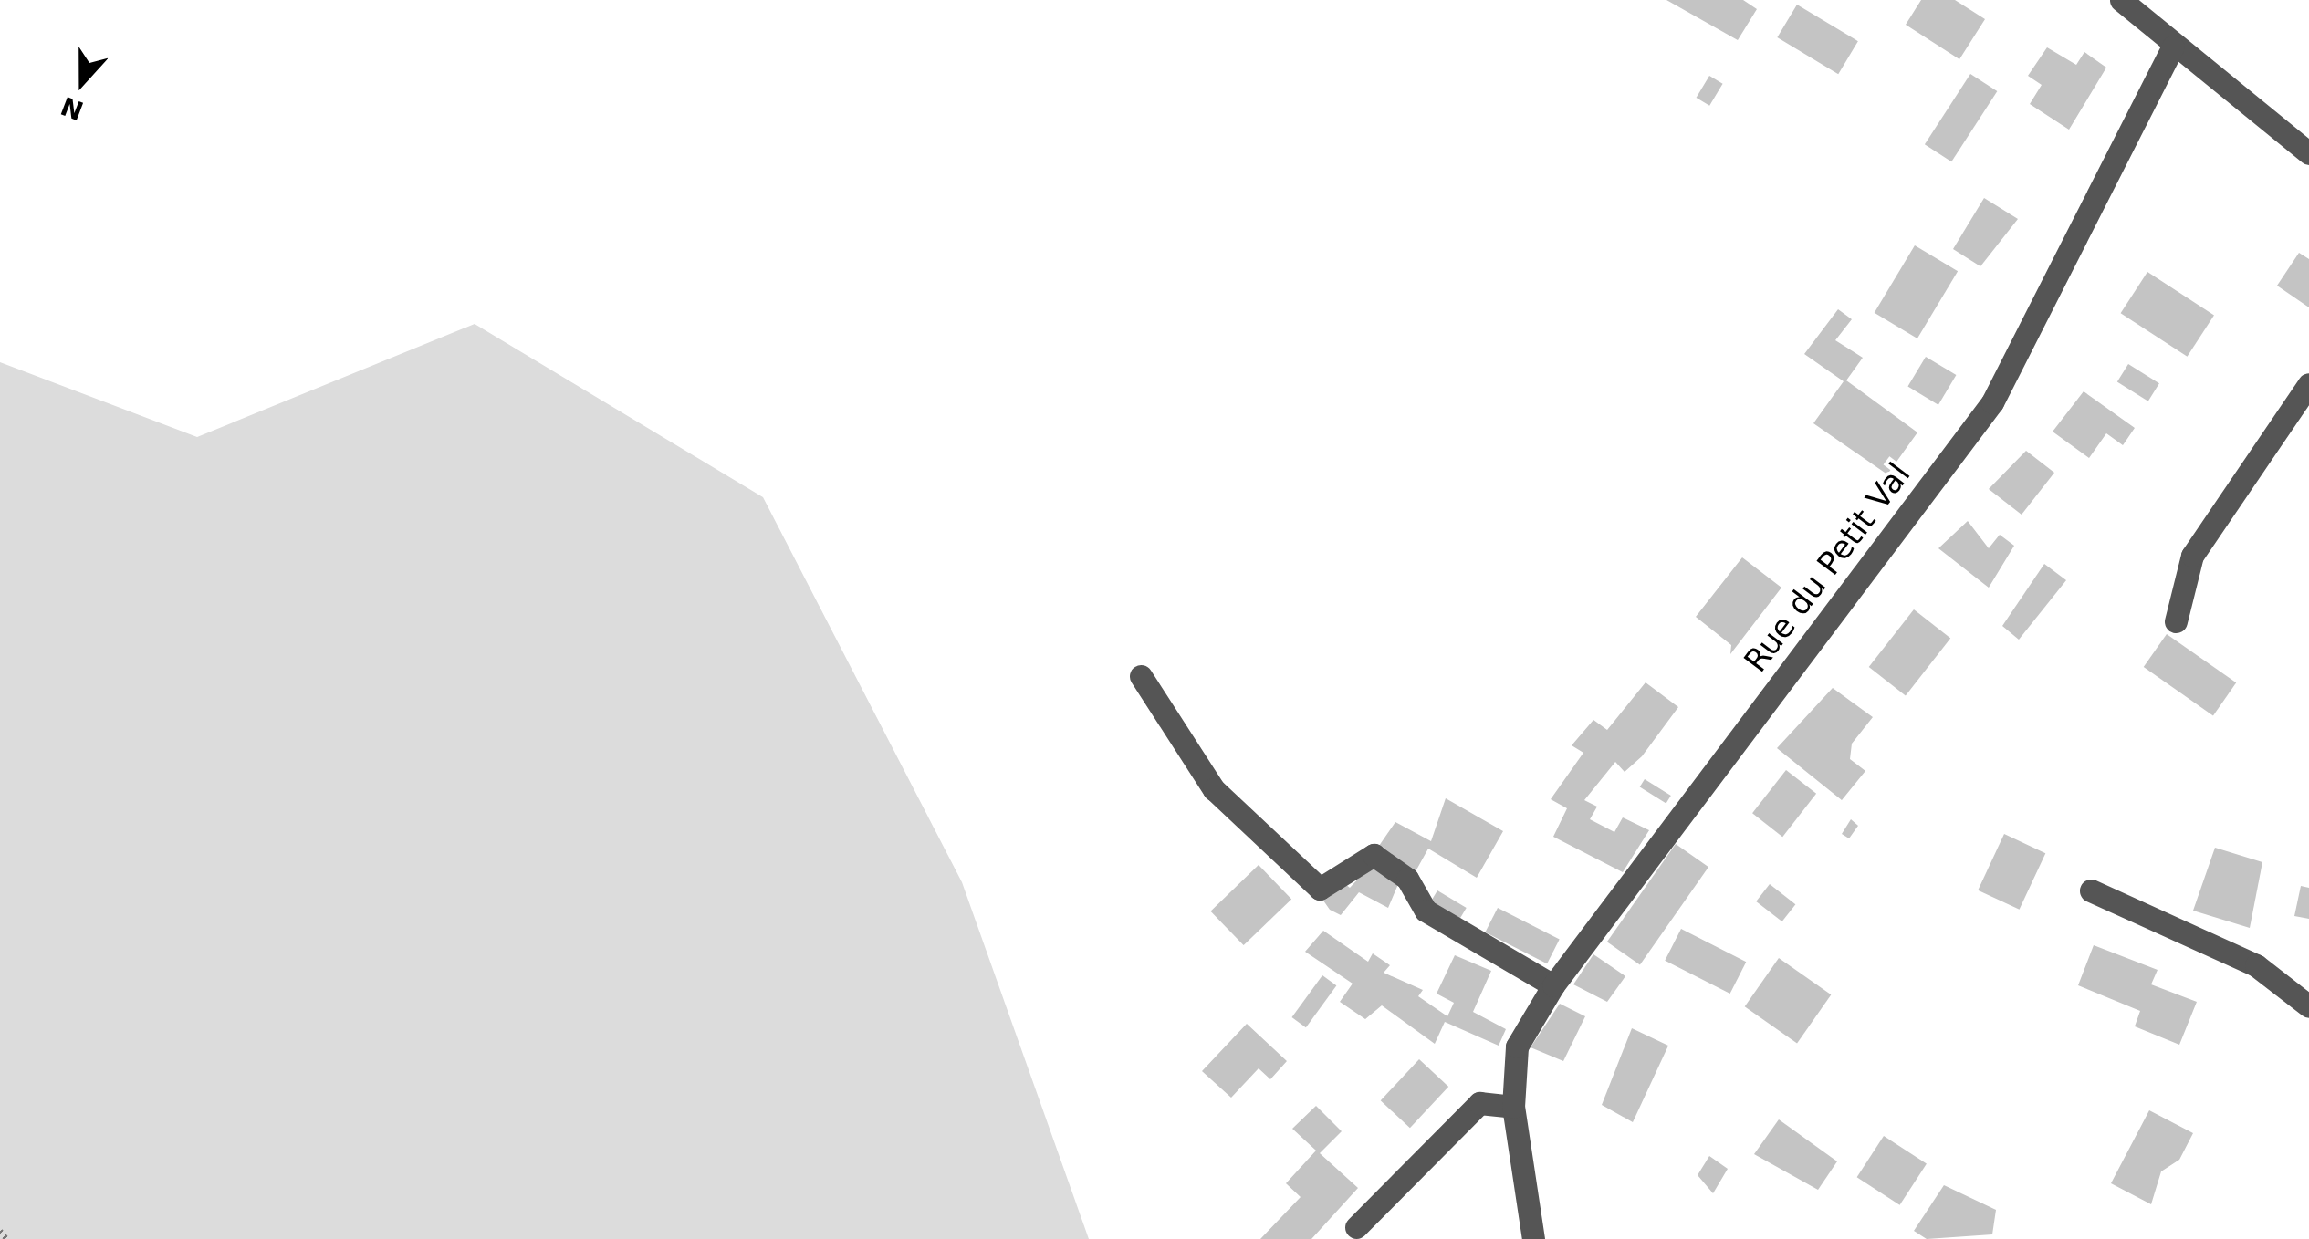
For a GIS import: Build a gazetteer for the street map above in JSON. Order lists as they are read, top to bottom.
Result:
{
  "streets": {
    "street": ["Rue du Petit Val"]
  },
  "north": "bottom"
}
